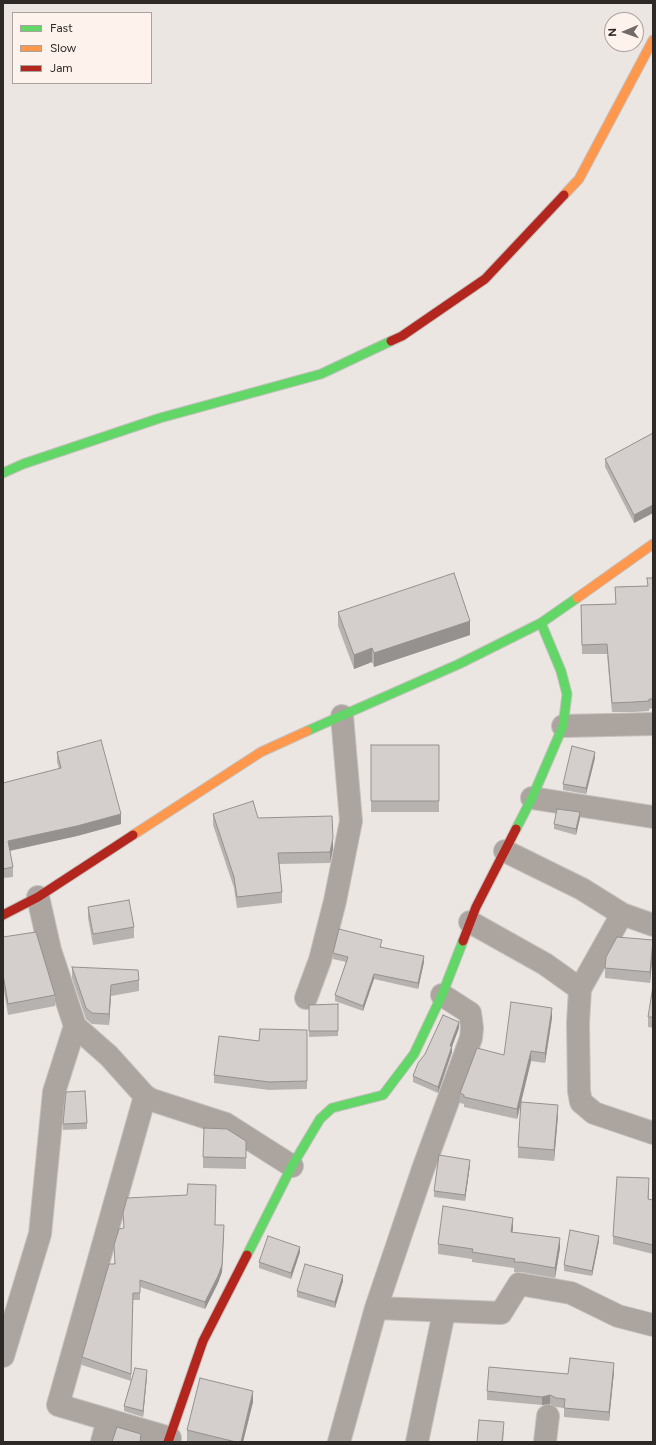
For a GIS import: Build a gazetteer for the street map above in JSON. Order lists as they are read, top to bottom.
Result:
{
  "legend": ["Fast", "Slow", "Jam"],
  "north": "left"
}
